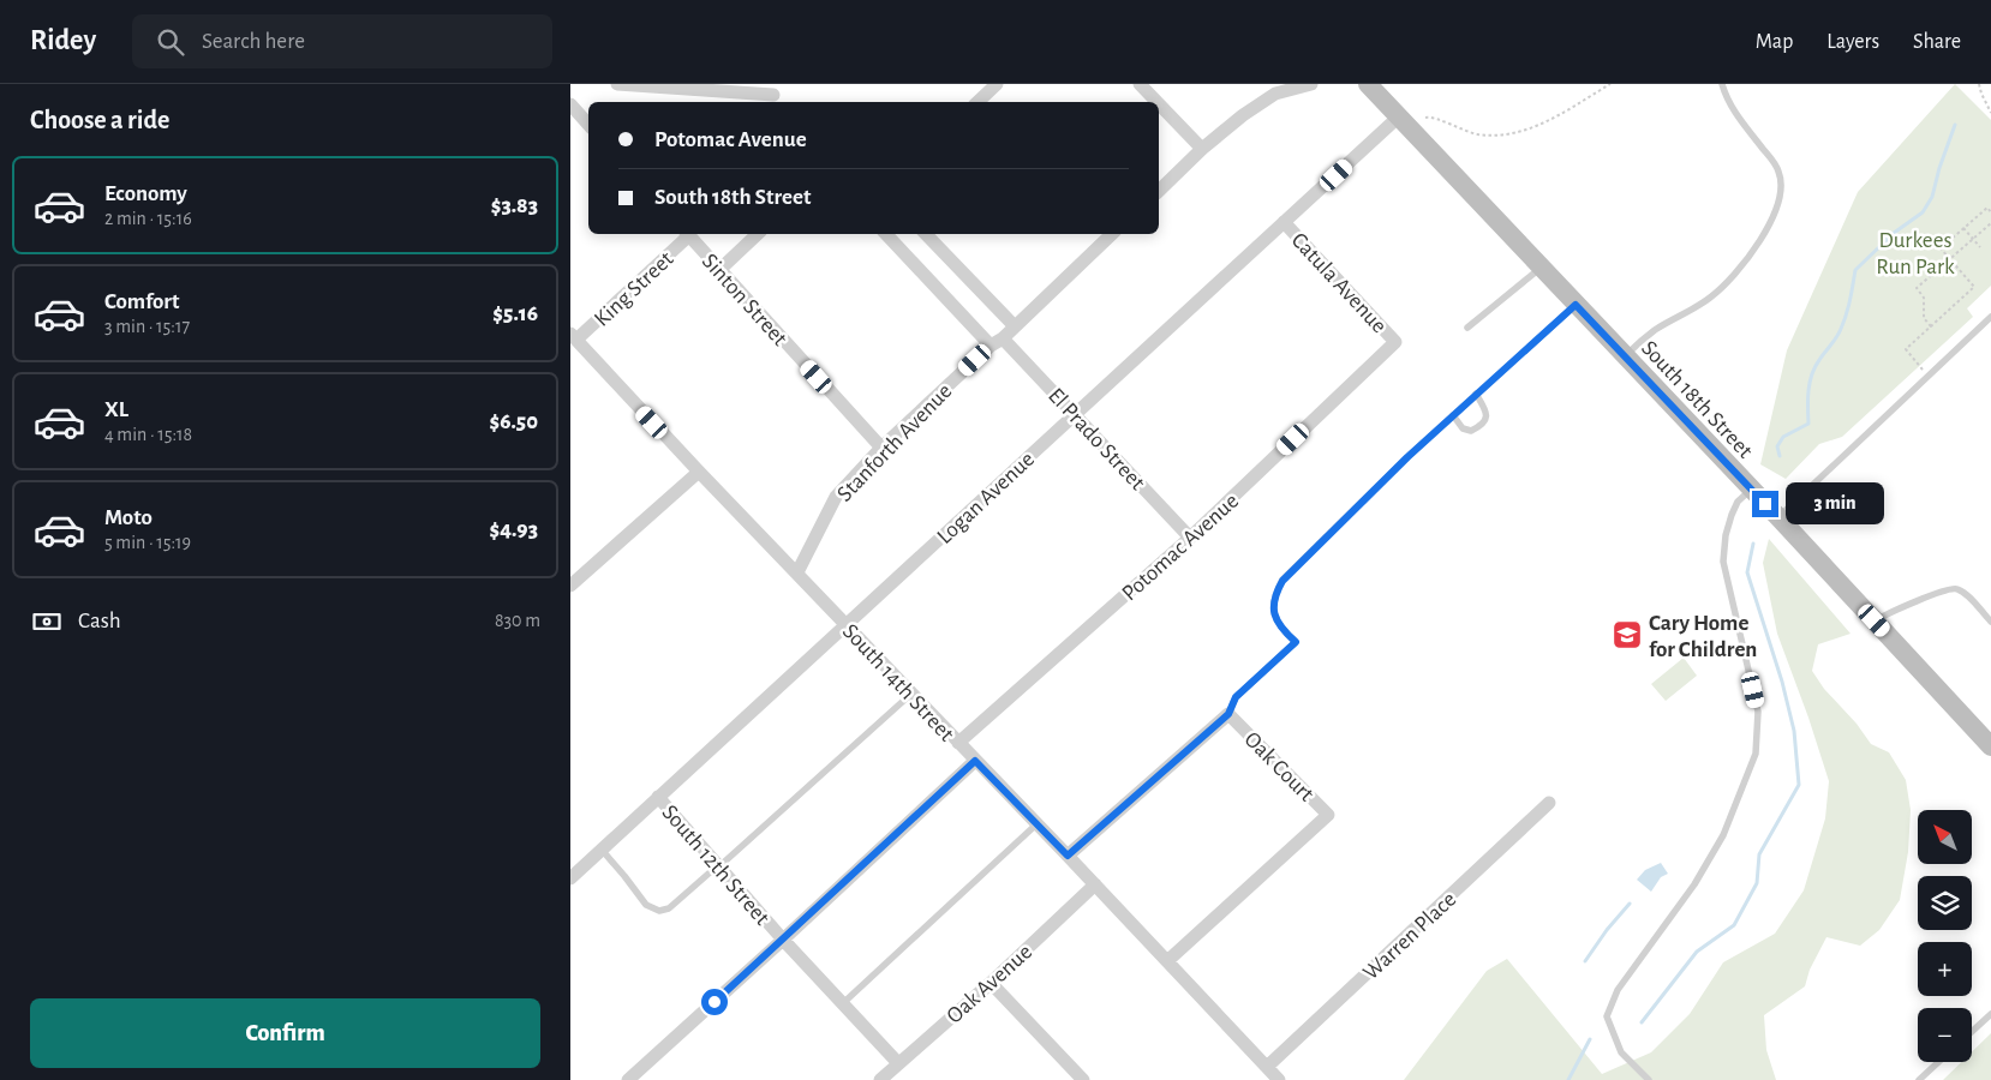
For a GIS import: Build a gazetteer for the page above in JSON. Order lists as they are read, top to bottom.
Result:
{
  "streets": {
    "main road": ["South 18th Street"],
    "street": [
      "Catula Avenue",
      "King Street",
      "Sinton Street",
      "El Prado Street",
      "Stanforth Avenue",
      "Logan Avenue",
      "Potomac Avenue",
      "South 14th Street",
      "Oak Court",
      "South 12th Street",
      "Warren Place",
      "Oak Avenue"
    ]
  },
  "crossings": [
    ["Catula Avenue", "Logan Avenue"],
    ["Catula Avenue", "Potomac Avenue"],
    ["King Street", "Sinton Street"],
    ["King Street", "South 14th Street"],
    ["Sinton Street", "Stanforth Avenue"],
    ["South 18th Street", "Logan Avenue"],
    ["El Prado Street", "Stanforth Avenue"],
    ["El Prado Street", "Logan Avenue"],
    ["El Prado Street", "Potomac Avenue"],
    ["Stanforth Avenue", "South 14th Street"],
    ["Logan Avenue", "South 14th Street"],
    ["Logan Avenue", "South 12th Street"],
    ["Potomac Avenue", "South 14th Street"],
    ["South 14th Street", "Oak Court"],
    ["South 14th Street", "Warren Place"],
    ["South 14th Street", "Oak Avenue"],
    ["South 12th Street", "Oak Avenue"]
  ],
  "parks": ["Durkees Run Park"],
  "places": {
    "school or university": ["Cary Home for Children"]
  },
  "north": "top left",
  "page": {
    "header": "Ridey",
    "search": "Search here",
    "nav": ["Map", "Layers", "Share"],
    "heading": "Choose a ride",
    "banner": ["Potomac Avenue", "South 18th Street"],
    "list": [
      {
        "name": "Economy",
        "note": "2 min · 15:16",
        "value": "$3.83"
      },
      {
        "name": "Comfort",
        "note": "3 min · 15:17",
        "value": "$5.16"
      },
      {
        "name": "XL",
        "note": "4 min · 15:18",
        "value": "$6.50"
      },
      {
        "name": "Moto",
        "note": "5 min · 15:19",
        "value": "$4.93"
      }
    ],
    "bubble": "3 min",
    "pay": ["Cash", "830 m"],
    "map_buttons": ["+", "−"],
    "buttons": "Confirm"
  }
}
